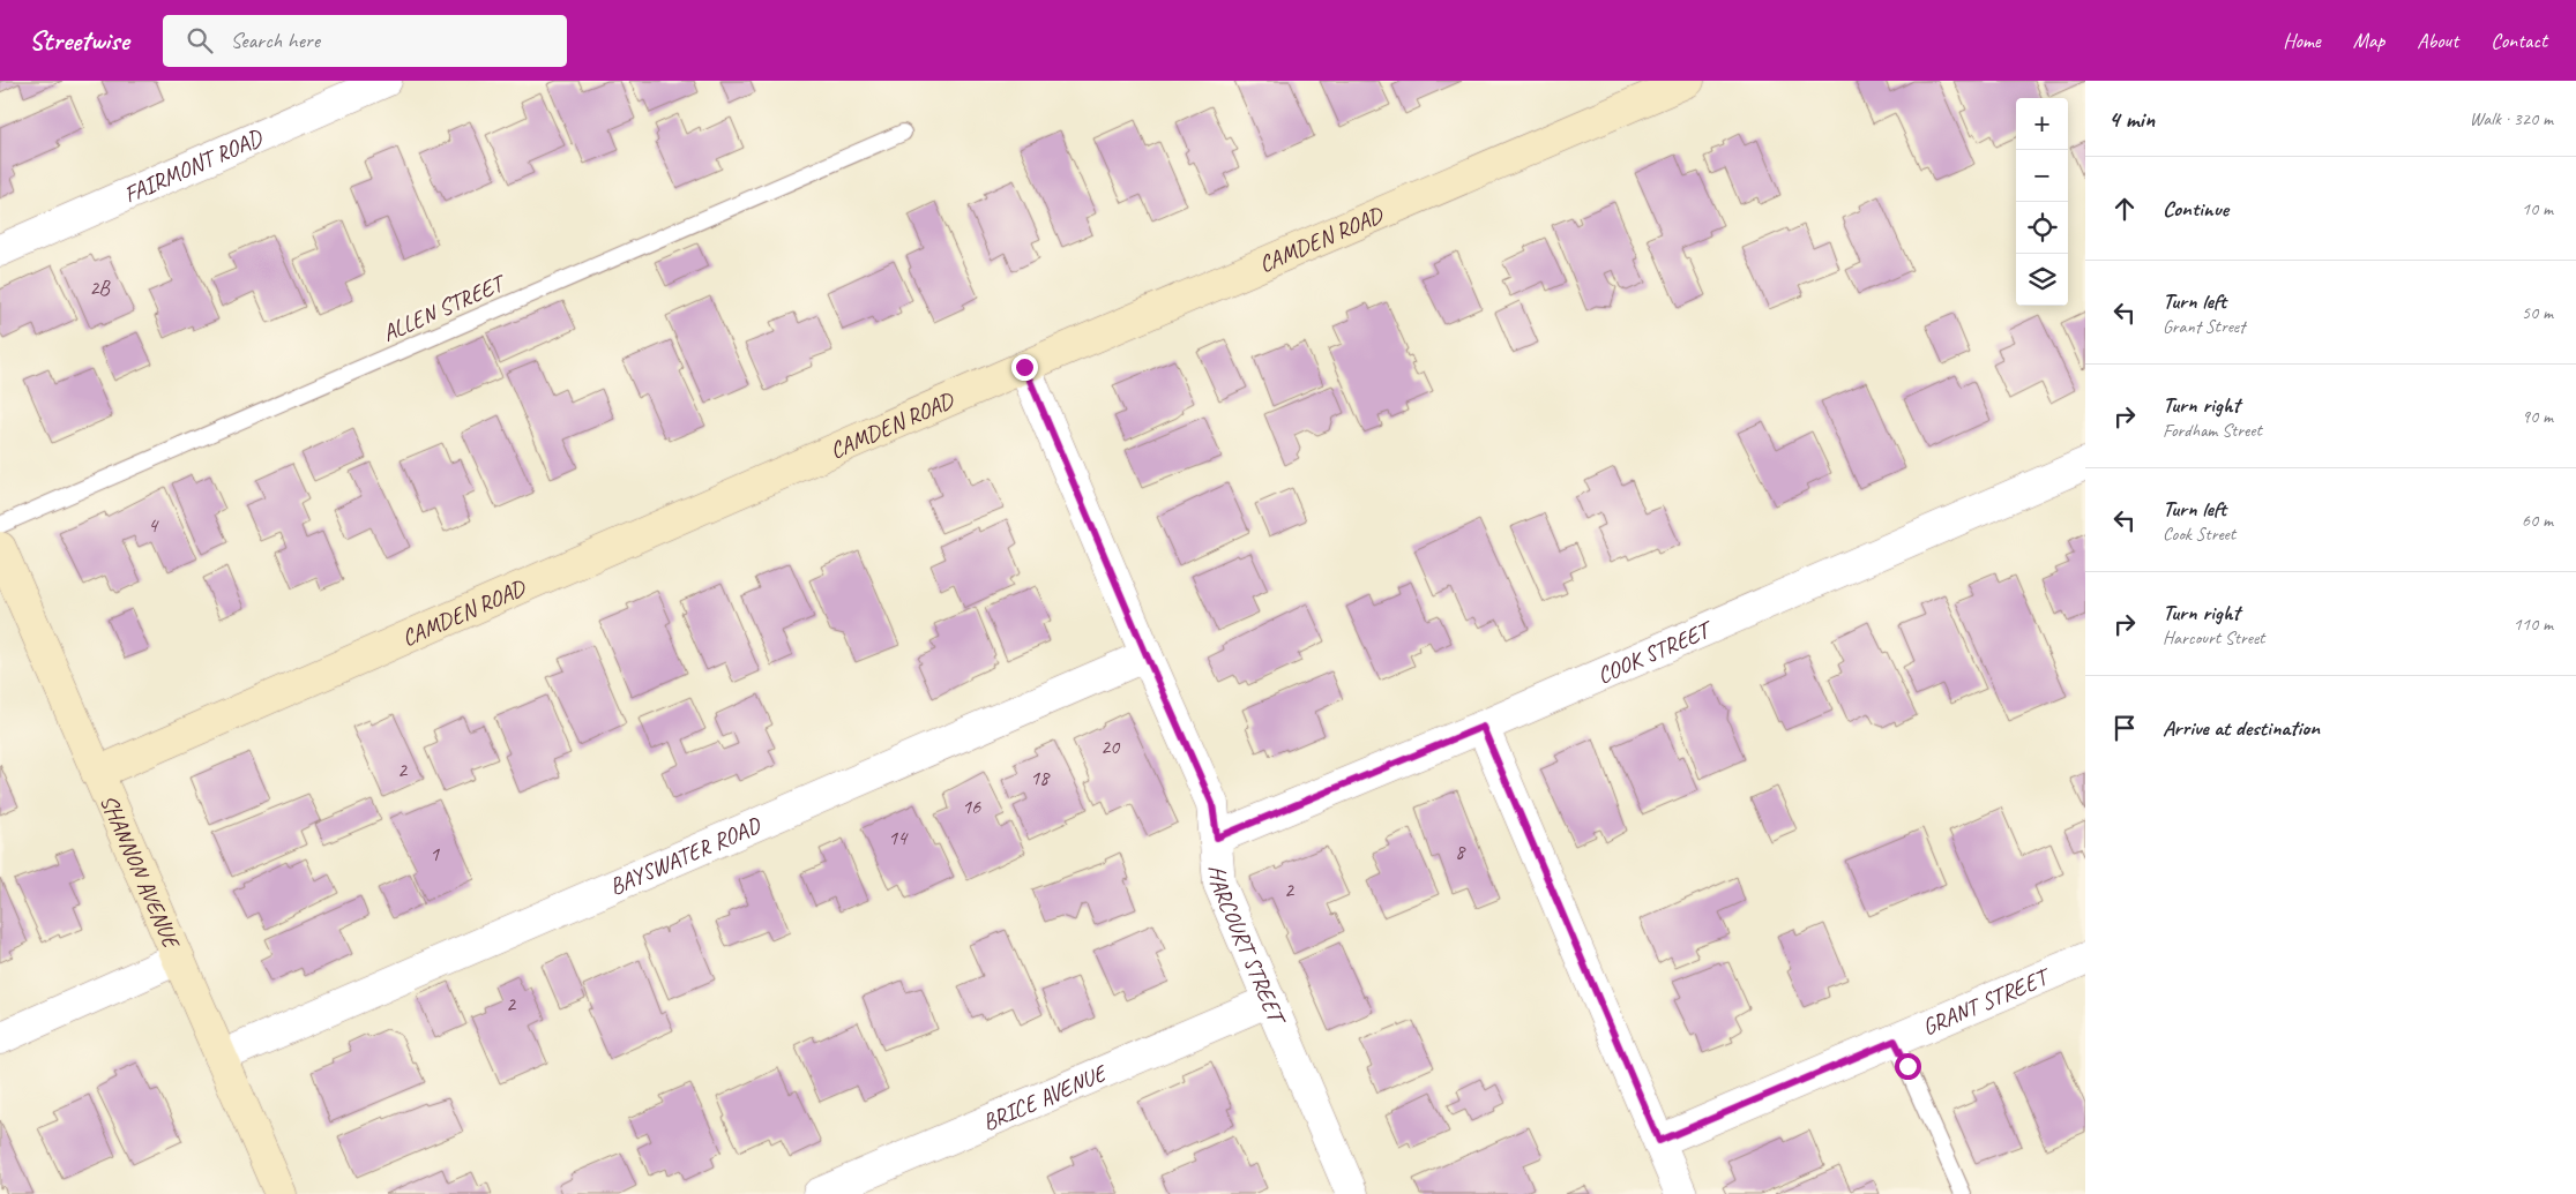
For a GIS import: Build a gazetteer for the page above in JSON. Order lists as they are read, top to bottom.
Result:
{
  "streets": {
    "street": [
      "FAIRMONT ROAD",
      "CAMDEN ROAD",
      "COOK STREET",
      "BAYSWATER ROAD",
      "SHANNON AVENUE",
      "HARCOURT STREET",
      "GRANT STREET",
      "BRICE AVENUE"
    ],
    "lane": ["ALLEN STREET"]
  },
  "crossings": [
    ["CAMDEN ROAD", "SHANNON AVENUE"],
    ["CAMDEN ROAD", "HARCOURT STREET"],
    ["COOK STREET", "HARCOURT STREET"],
    ["BAYSWATER ROAD", "SHANNON AVENUE"],
    ["BAYSWATER ROAD", "HARCOURT STREET"],
    ["HARCOURT STREET", "BRICE AVENUE"]
  ],
  "house_numbers": [
    "2B",
    "4",
    "20",
    "2",
    "18",
    "16",
    "14",
    "8",
    "1",
    "2",
    "2"
  ],
  "page": {
    "header": "Streetwise",
    "search": "Search here",
    "nav": [
      "Home",
      "Map",
      "About",
      "Contact"
    ],
    "heading": ["4 min", "Walk · 320 m"],
    "map_buttons": ["+", "−"],
    "list": [
      ["Continue", "10 m"],
      ["Turn left", "Grant Street", "50 m"],
      ["Turn right", "Fordham Street", "90 m"],
      ["Turn left", "Cook Street", "60 m"],
      ["Turn right", "Harcourt Street", "110 m"],
      "Arrive at destination"
    ]
  }
}
